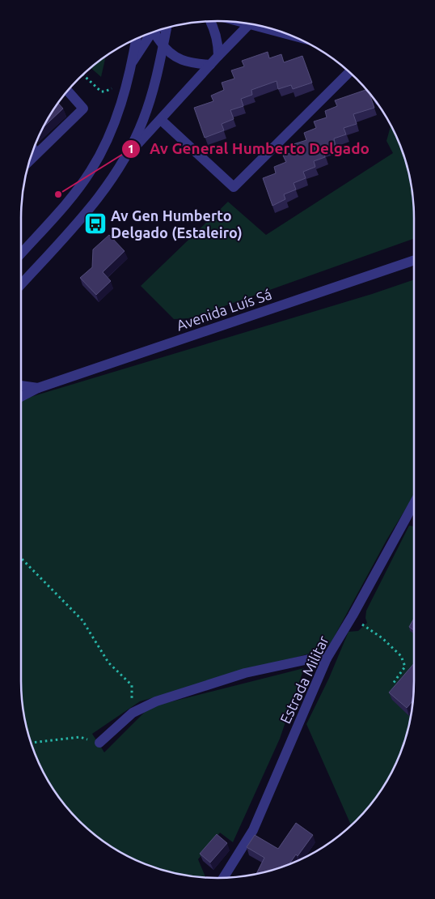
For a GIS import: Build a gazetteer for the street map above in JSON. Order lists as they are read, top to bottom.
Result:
{
  "streets": {
    "street": ["Avenida Luís Sá", "Estrada Militar"]
  },
  "places": {
    "other": ["Av General Humberto Delgado"],
    "bus stop": ["Av Gen Humberto Delgado (Estaleiro)"]
  }
}
